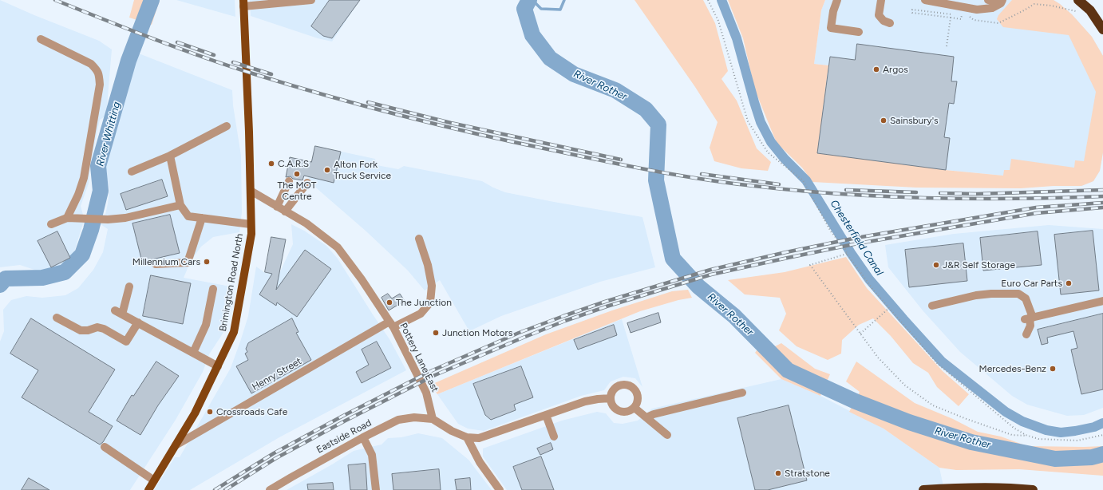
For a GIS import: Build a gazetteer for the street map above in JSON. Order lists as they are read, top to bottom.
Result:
{
  "streets": {
    "main road": ["Brimington Road North"],
    "street": ["Pottery Lane East", "Henry Street", "Eastside Road"]
  },
  "crossings": [
    ["Brimington Road North", "Pottery Lane East"],
    ["Brimington Road North", "Henry Street"],
    ["Pottery Lane East", "Henry Street"],
    ["Pottery Lane East", "Eastside Road"]
  ],
  "water": ["River Rother", "River Whitting", "Chesterfield Canal"],
  "places": [
    "Argos",
    "Sainsbury's",
    "C.A.R.S",
    "Alton Fork Truck Service",
    "The MOT Centre",
    "Millennium Cars",
    "J&R Self Storage",
    "Euro Car Parts",
    "The Junction",
    "Junction Motors",
    "Mercedes-Benz",
    "Crossroads Cafe",
    "Stratstone"
  ]
}
